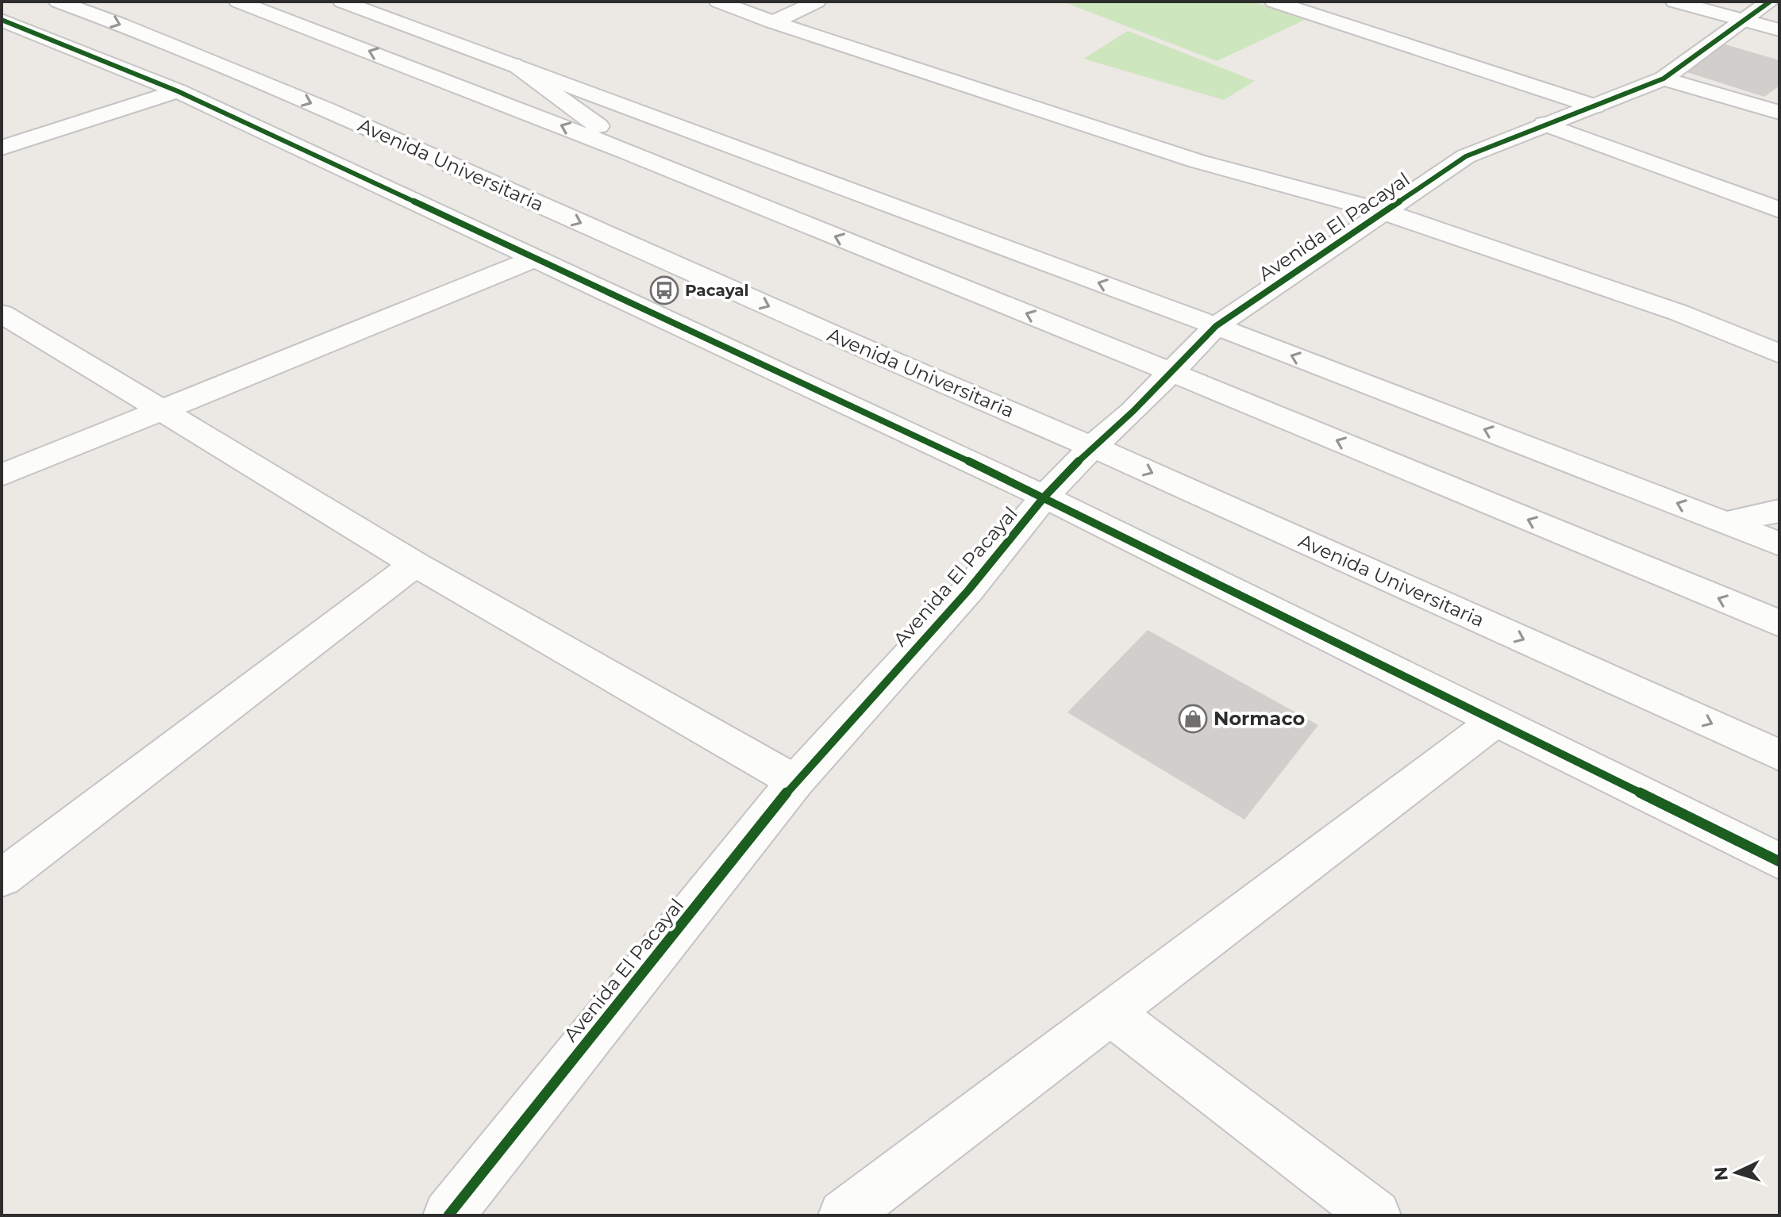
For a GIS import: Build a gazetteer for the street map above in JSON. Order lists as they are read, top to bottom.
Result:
{
  "streets": {
    "street": ["Avenida Universitaria", "Avenida El Pacayal"]
  },
  "crossings": [
    ["Avenida Universitaria", "Avenida El Pacayal"]
  ],
  "places": {
    "bus stop": ["Pacayal"],
    "shop": ["Normaco"]
  },
  "north": "left"
}
